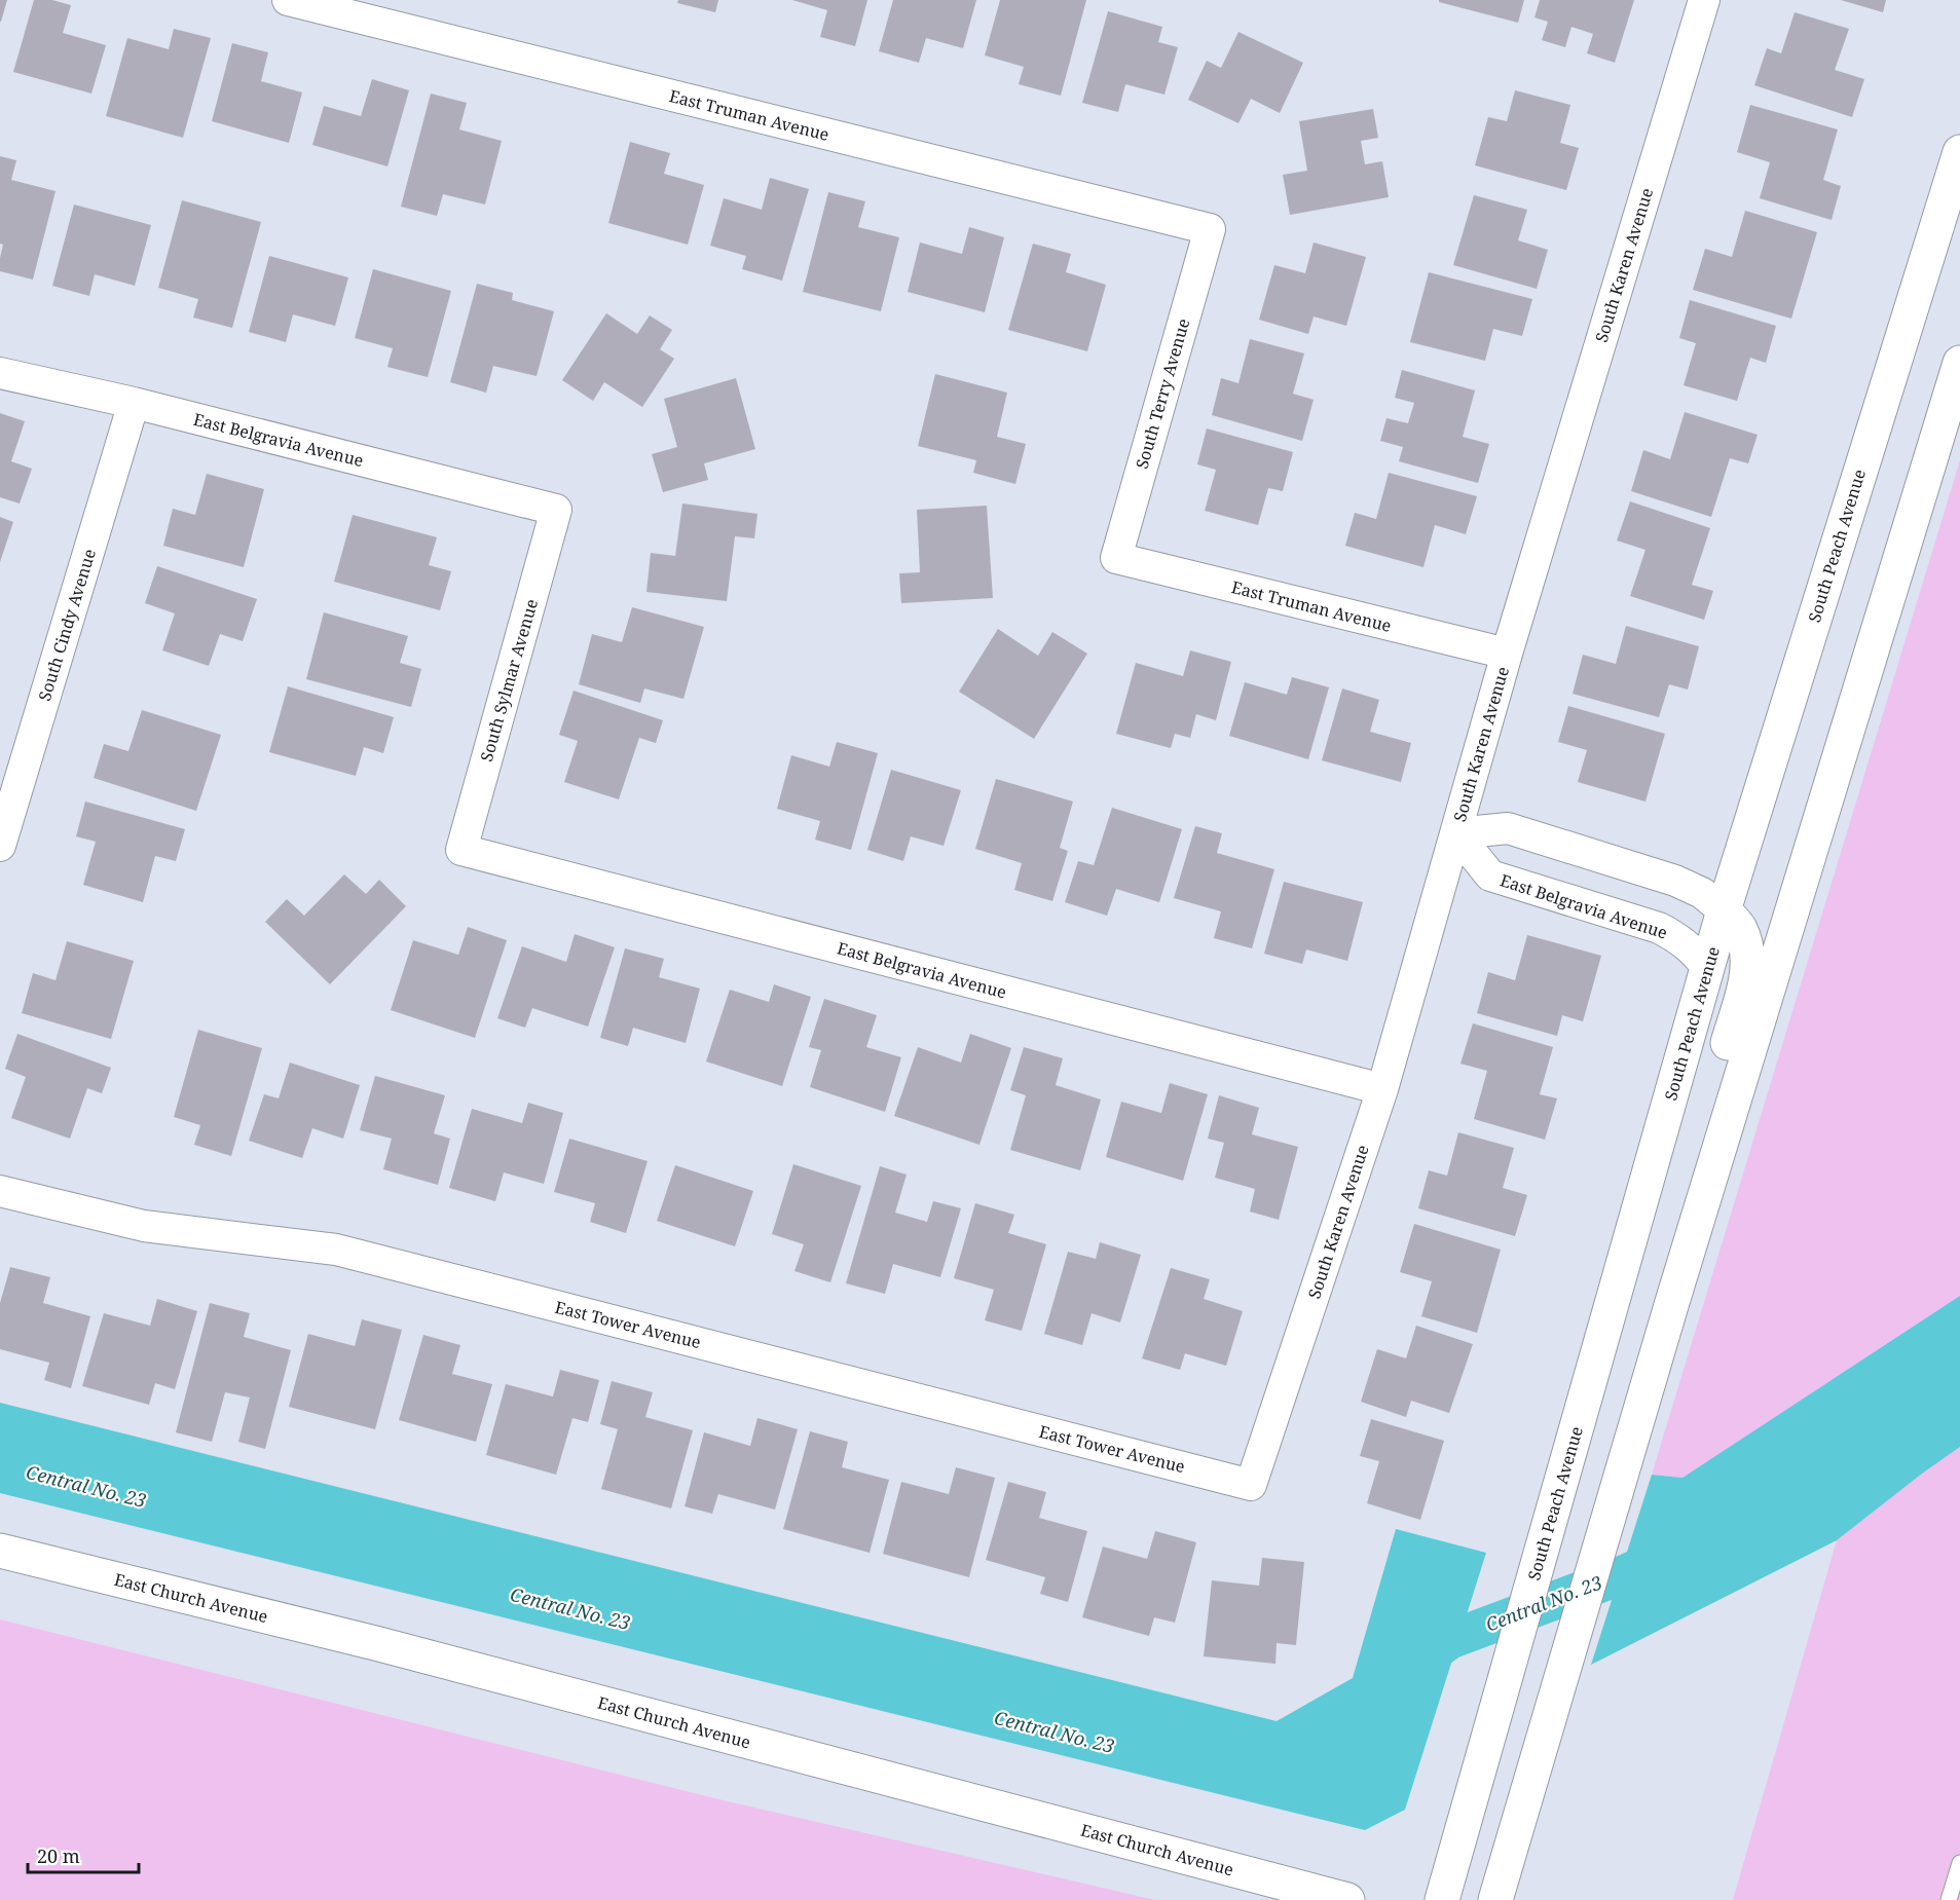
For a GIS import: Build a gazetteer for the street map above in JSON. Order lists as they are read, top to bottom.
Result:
{
  "streets": {
    "street": [
      "East Truman Avenue",
      "South Karen Avenue",
      "South Terry Avenue",
      "East Belgravia Avenue",
      "South Peach Avenue",
      "South Cindy Avenue",
      "South Sylmar Avenue",
      "East Tower Avenue",
      "East Church Avenue"
    ]
  },
  "crossings": [
    ["East Truman Avenue", "South Karen Avenue"],
    ["East Truman Avenue", "South Terry Avenue"],
    ["South Karen Avenue", "East Belgravia Avenue"],
    ["South Karen Avenue", "East Tower Avenue"],
    ["East Belgravia Avenue", "South Peach Avenue"],
    ["East Belgravia Avenue", "South Cindy Avenue"],
    ["East Belgravia Avenue", "South Sylmar Avenue"]
  ],
  "water": ["Central No. 23"],
  "scale_bar": "20 m"
}
